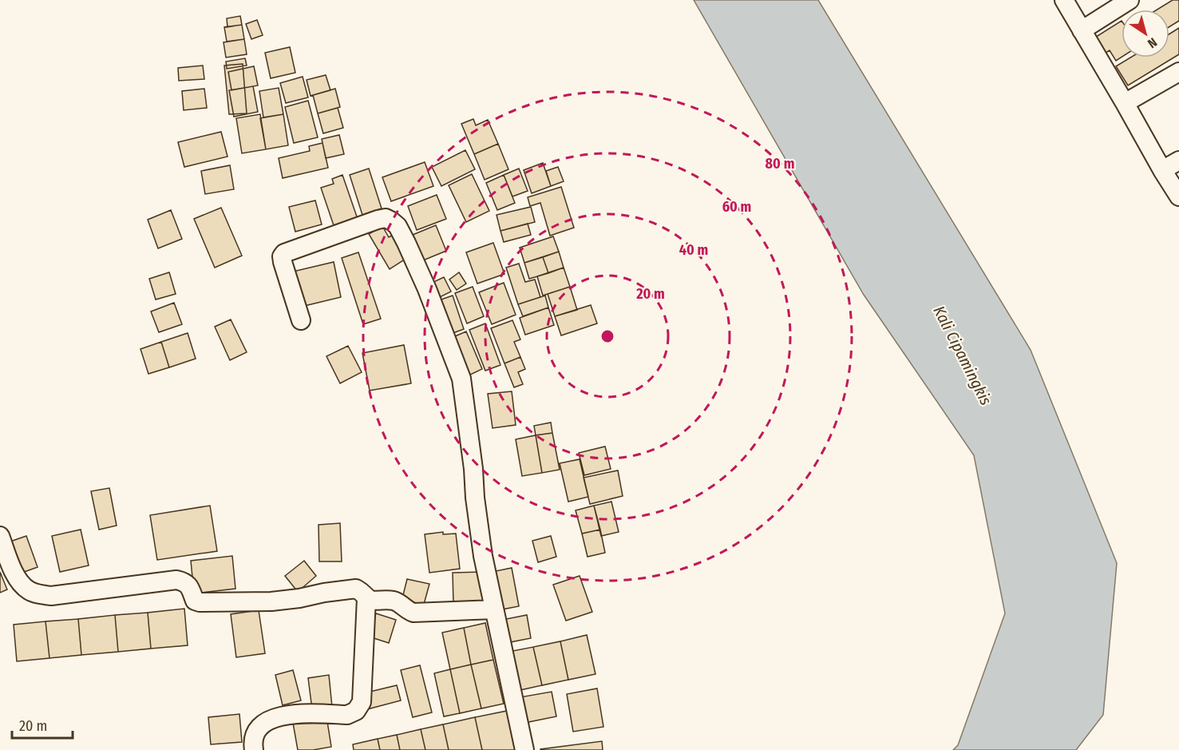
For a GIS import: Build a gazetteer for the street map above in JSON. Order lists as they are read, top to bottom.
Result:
{
  "water": ["Kali Cipamingkis"],
  "scale_bar": "20 m",
  "north": "bottom right",
  "rings": [
    "80 m",
    "60 m",
    "40 m",
    "20 m"
  ]
}
